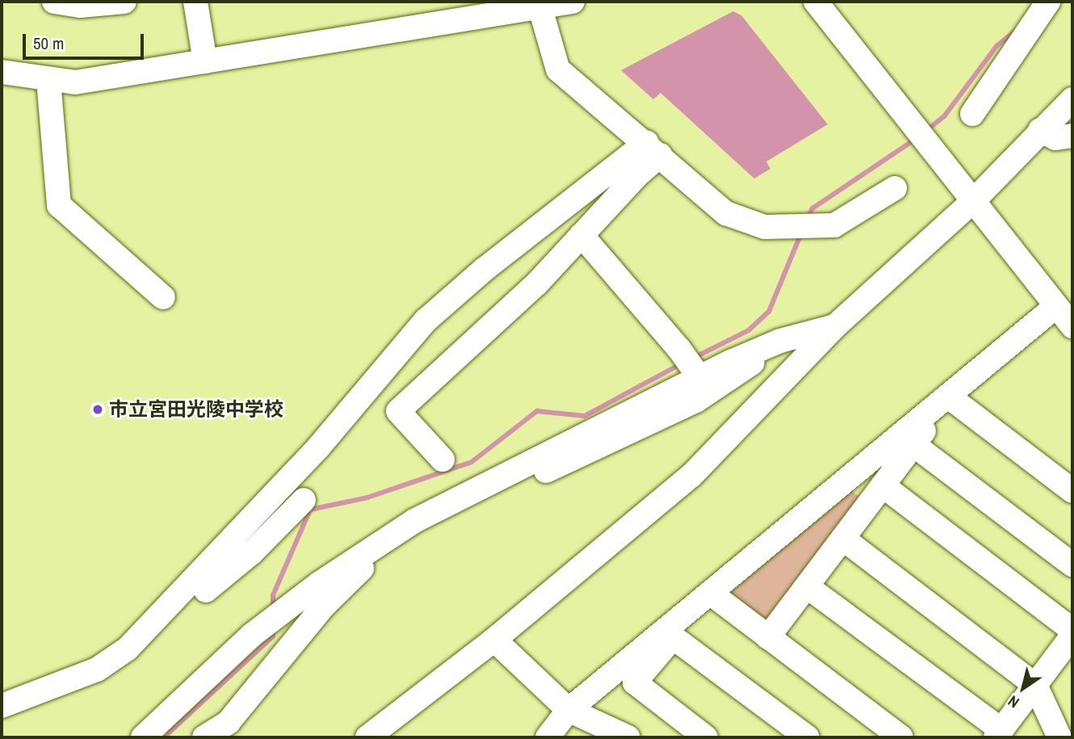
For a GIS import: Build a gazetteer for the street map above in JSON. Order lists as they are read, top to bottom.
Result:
{
  "places": ["市立宮田光陵中学校"],
  "scale_bar": "50 m",
  "north": "bottom left"
}
